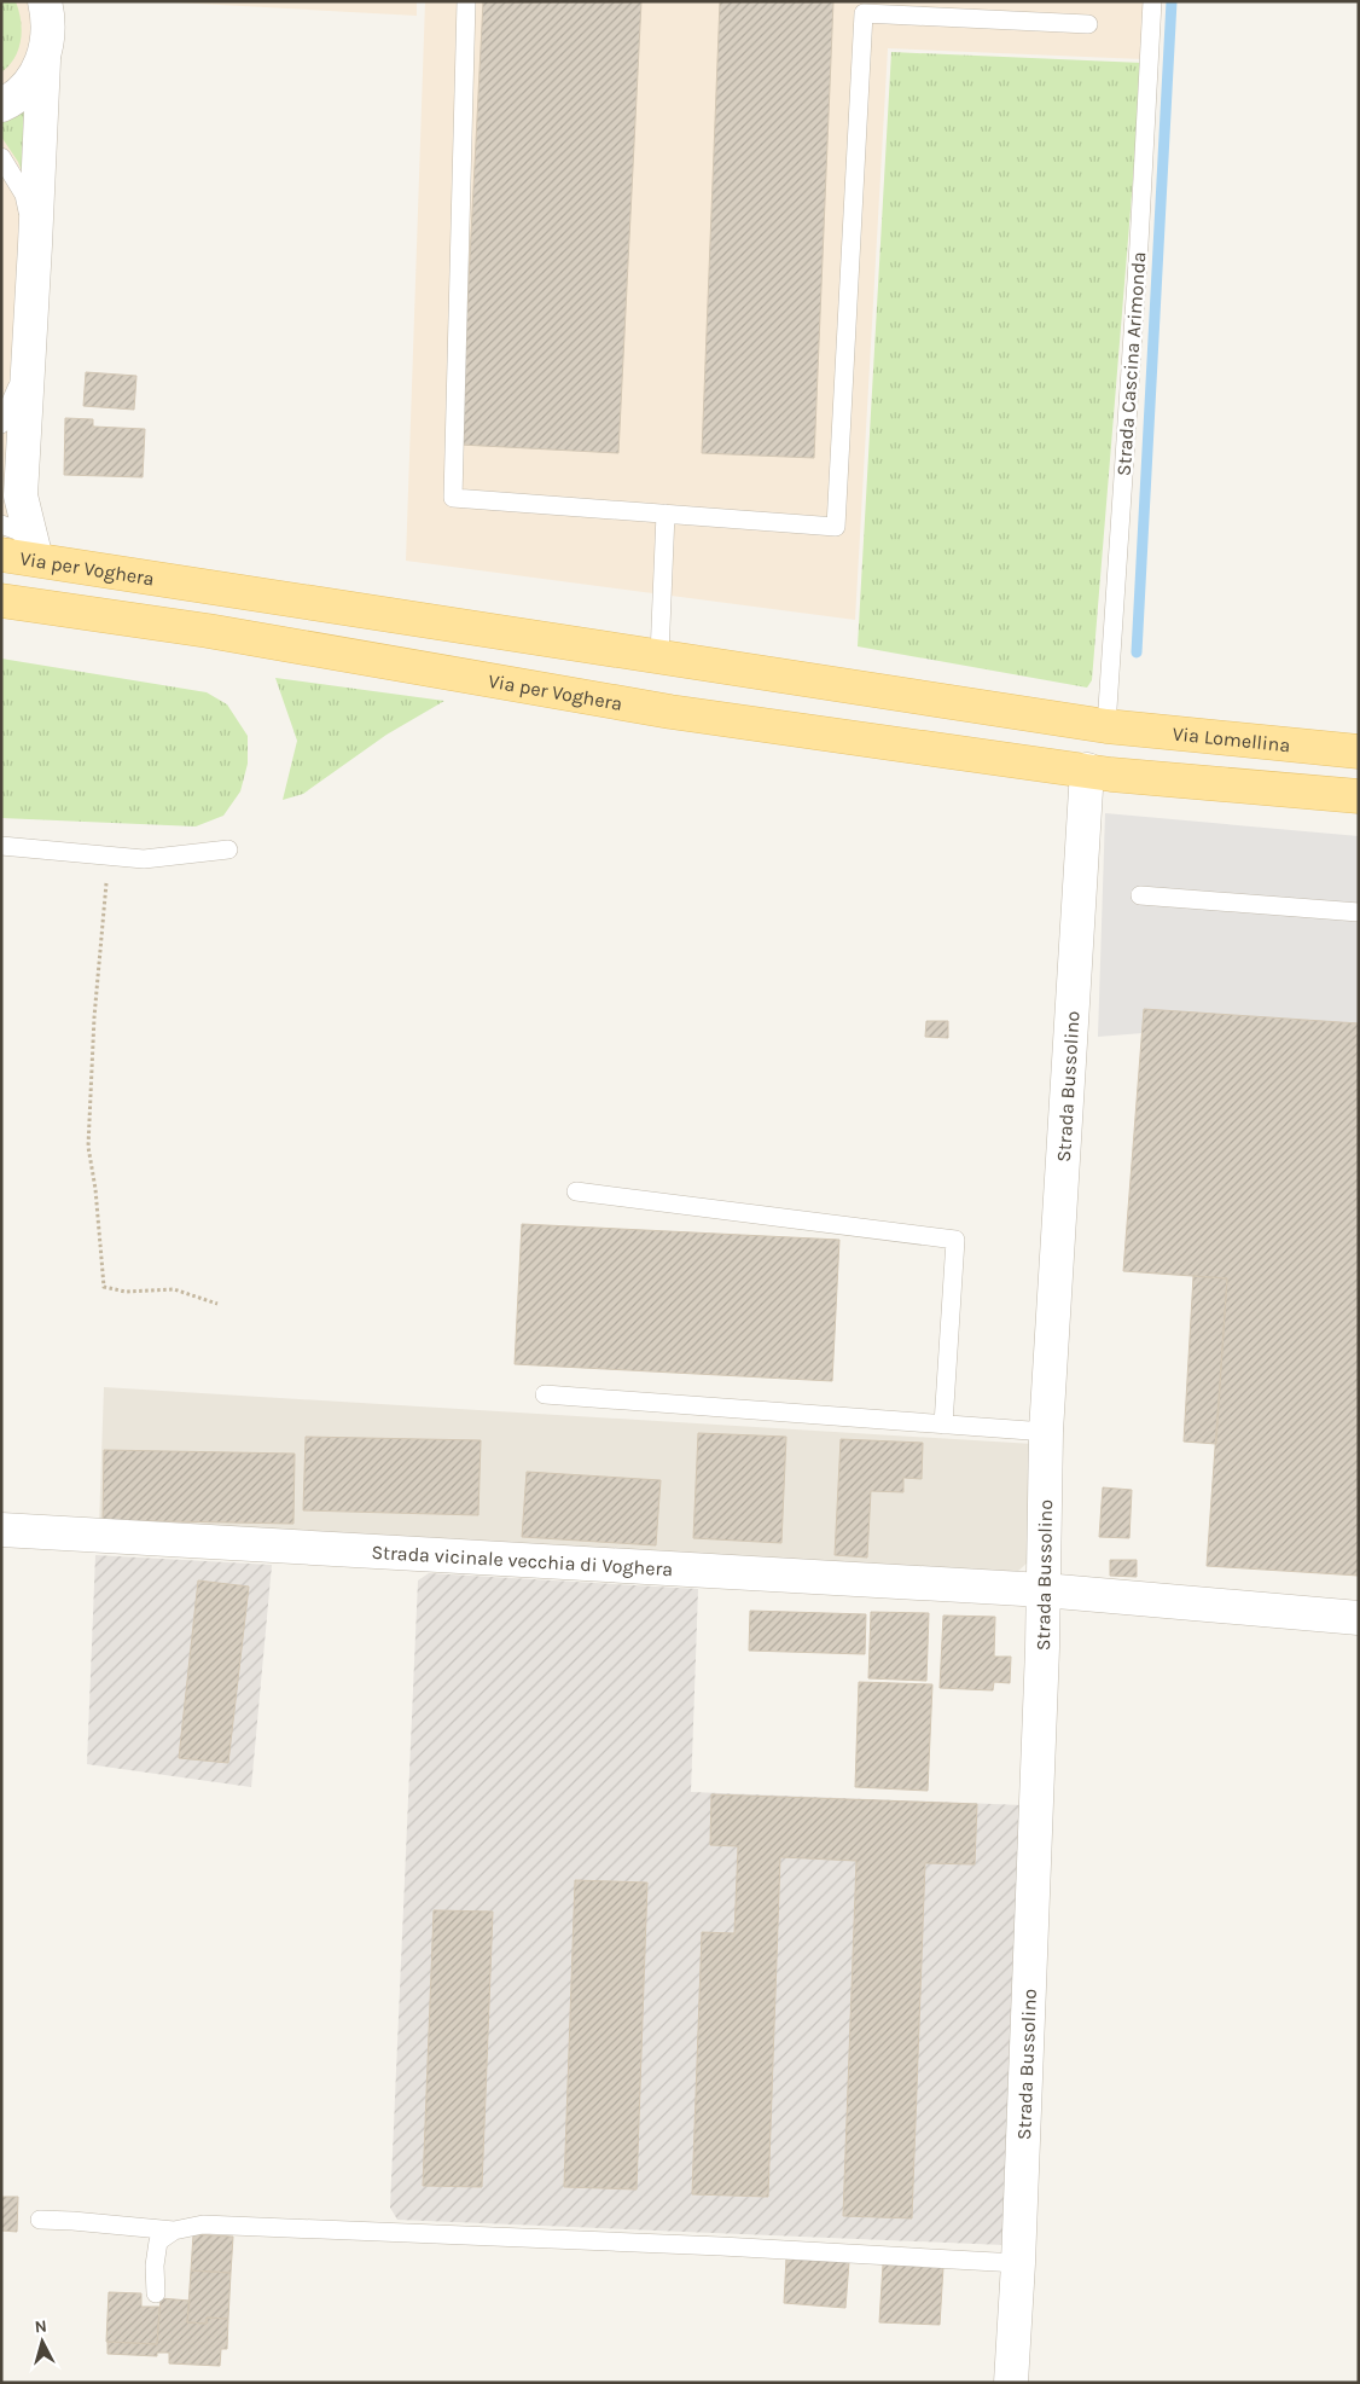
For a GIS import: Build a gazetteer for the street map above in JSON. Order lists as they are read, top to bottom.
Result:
{
  "streets": {
    "main road": ["Via per Voghera", "Via Lomellina"],
    "street": ["Strada Bussolino", "Strada vicinale vecchia di Voghera"],
    "lane": ["Strada Cascina Arimonda"]
  },
  "crossings": [
    ["Strada Cascina Arimonda", "Via per Voghera"],
    ["Strada Cascina Arimonda", "Via Lomellina"],
    ["Via per Voghera", "Via Lomellina"],
    ["Via per Voghera", "Strada Bussolino"],
    ["Strada Bussolino", "Strada vicinale vecchia di Voghera"]
  ],
  "north": "top"
}
